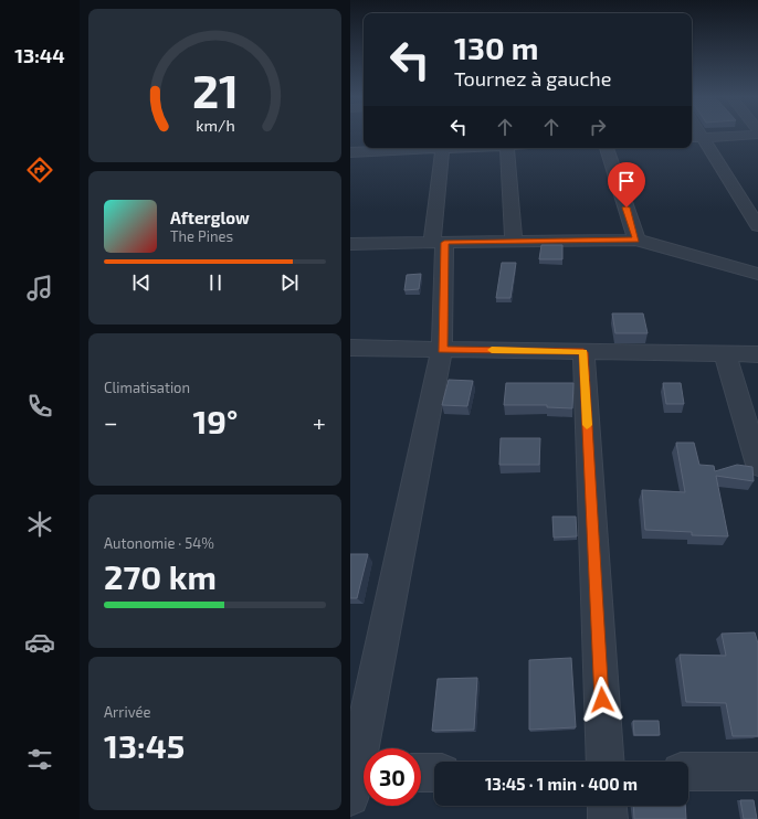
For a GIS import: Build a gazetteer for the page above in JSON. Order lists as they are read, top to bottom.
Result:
{
  "page": {
    "tabs": "13:44",
    "turn": ["130 m", "Tournez à gauche"],
    "song": ["Afterglow", "The Pines"],
    "tile": [
      "Climatisation",
      ["Autonomie · 54%", "270 km"],
      ["Arrivée", "13:45"]
    ],
    "heat": ["−", "19°", "+"],
    "limit": "30",
    "trip": "13:45 · 1 min · 400 m",
    "gauge": ["21", "km/h"]
  }
}
